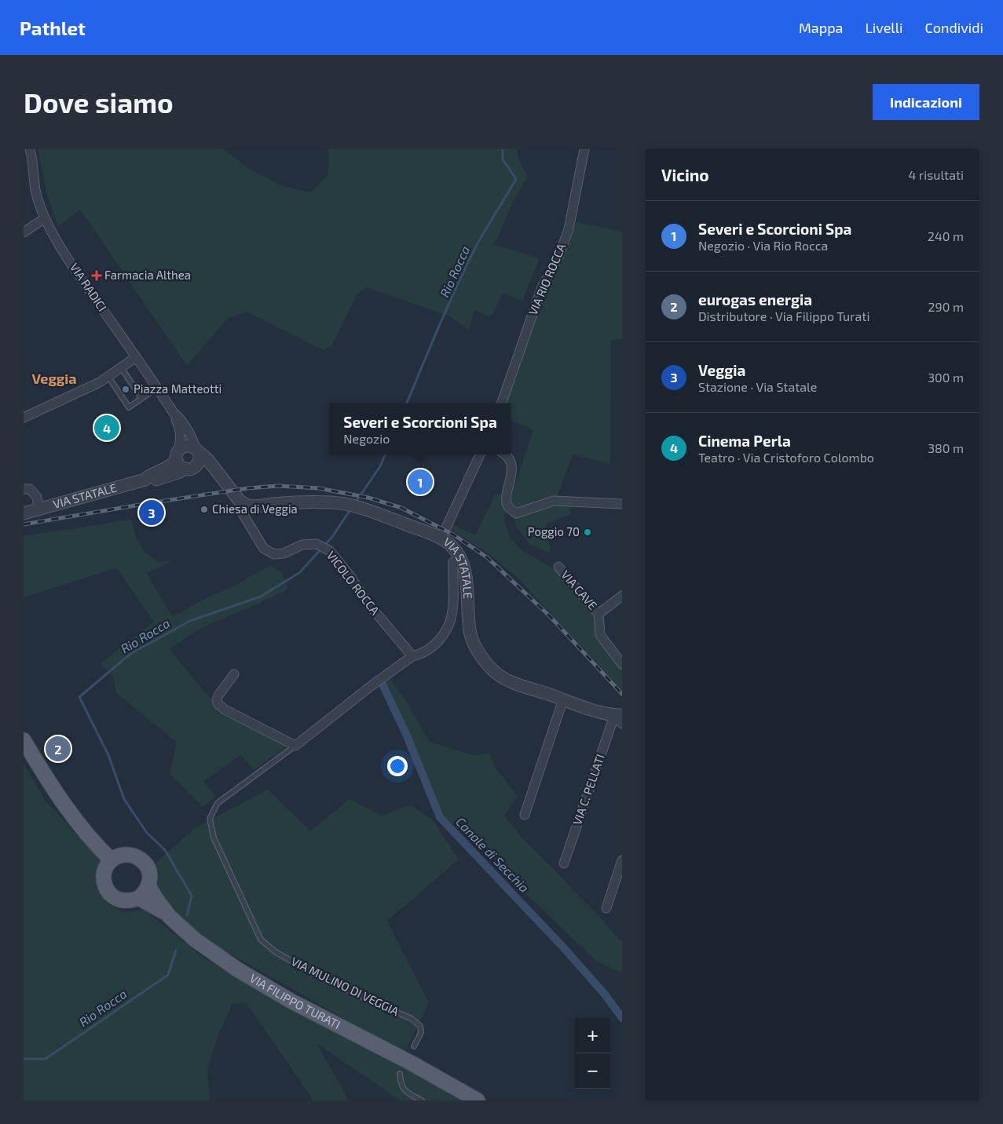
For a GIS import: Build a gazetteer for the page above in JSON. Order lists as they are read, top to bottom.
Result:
{
  "streets": {
    "main road": ["VIA FILIPPO TURATI"],
    "street": [
      "VIA RIO ROCCA",
      "VIA RADICI",
      "VIA STATALE",
      "VICOLO ROCCA",
      "VIA CAVE",
      "VIA C. PELLATI",
      "VIA MULINO DI VEGGIA"
    ]
  },
  "crossings": [
    ["VIA STATALE", "VICOLO ROCCA"],
    ["VIA STATALE", "VIA C. PELLATI"],
    ["VIA STATALE", "VIA MULINO DI VEGGIA"],
    ["VICOLO ROCCA", "VIA MULINO DI VEGGIA"]
  ],
  "districts": ["Veggia"],
  "water": ["Rio Rocca", "Canale di Secchia"],
  "places": {
    "health": ["Farmacia Althea"],
    "other": ["Piazza Matteotti", "Chiesa di Veggia", "Poggio 70"]
  },
  "page": {
    "header": "Pathlet",
    "nav": ["Mappa", "Livelli", "Condividi"],
    "buttons": "Indicazioni",
    "title": "Dove siamo",
    "heading": ["Vicino", "4 risultati"],
    "list": [
      {
        "mark": "1",
        "name": "Severi e Scorcioni Spa",
        "note": "Negozio · Via Rio Rocca",
        "value": "240 m"
      },
      {
        "mark": "2",
        "name": "eurogas energia",
        "note": "Distributore · Via Filippo Turati",
        "value": "290 m"
      },
      {
        "mark": "3",
        "name": "Veggia",
        "note": "Stazione · Via Statale",
        "value": "300 m"
      },
      {
        "mark": "4",
        "name": "Cinema Perla",
        "note": "Teatro · Via Cristoforo Colombo",
        "value": "380 m"
      }
    ],
    "popup": ["Severi e Scorcioni Spa", "Negozio"],
    "pins": [
      "4",
      "1",
      "3",
      "2"
    ],
    "map_buttons": ["+", "−"]
  }
}
